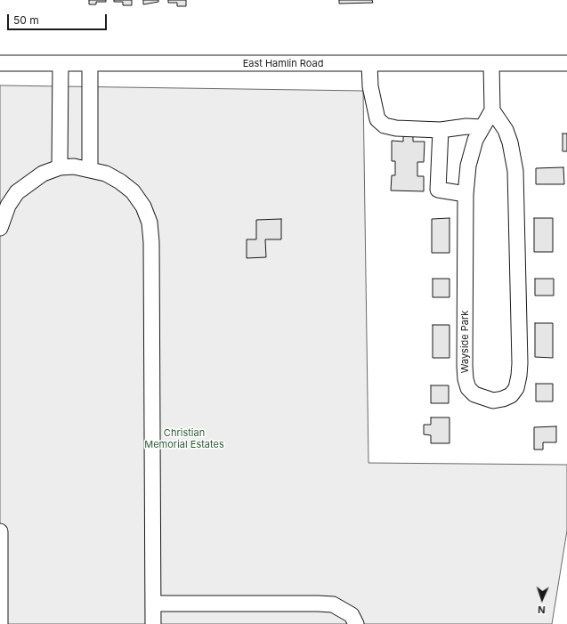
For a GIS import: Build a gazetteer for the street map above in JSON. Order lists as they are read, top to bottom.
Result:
{
  "streets": {
    "street": ["East Hamlin Road", "Wayside Park"]
  },
  "parks": ["Christian Memorial Estates"],
  "scale_bar": "50 m",
  "north": "bottom"
}
